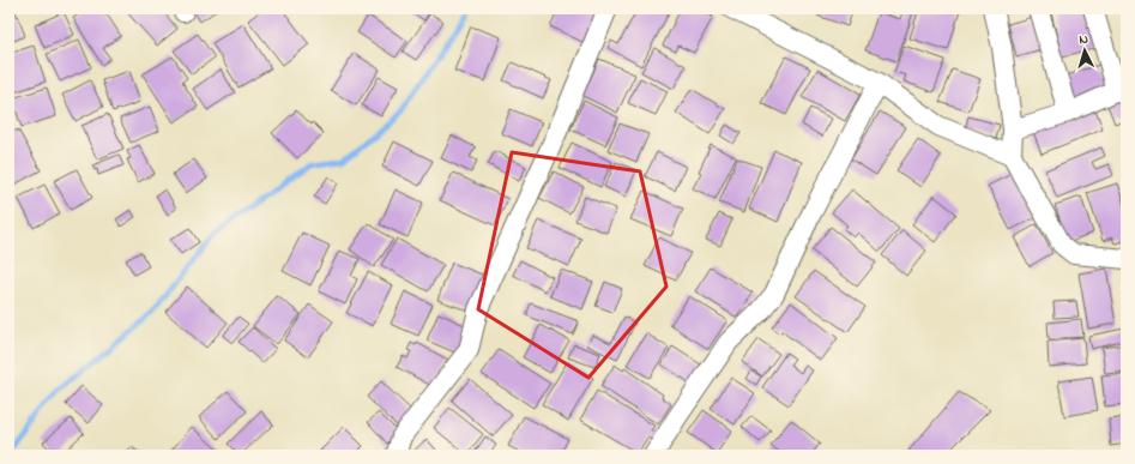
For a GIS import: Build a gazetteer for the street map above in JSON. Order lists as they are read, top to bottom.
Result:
{
  "north": "top"
}
